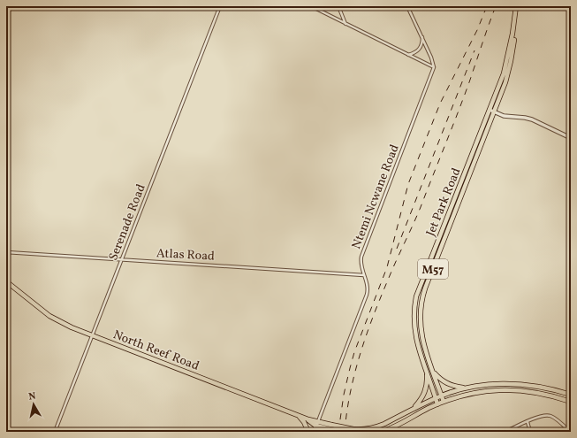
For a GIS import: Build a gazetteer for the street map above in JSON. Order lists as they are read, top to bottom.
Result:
{
  "streets": {
    "main road": [
      "Ntemi Ncwane Road",
      "Jet Park Road",
      "M57",
      "North Reef Road"
    ],
    "street": ["Serenade Road", "Atlas Road"]
  },
  "crossings": [
    ["Ntemi Ncwane Road", "Atlas Road"],
    ["Ntemi Ncwane Road", "North Reef Road"],
    ["Jet Park Road", "North Reef Road"],
    ["Serenade Road", "Atlas Road"],
    ["Serenade Road", "North Reef Road"]
  ],
  "north": "top"
}
